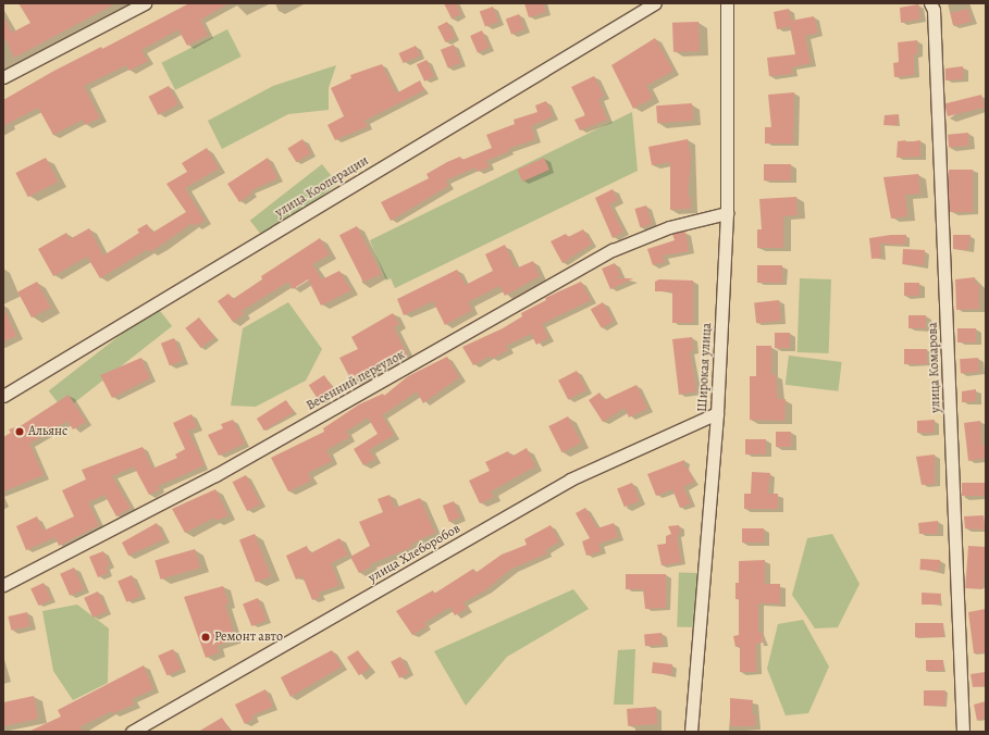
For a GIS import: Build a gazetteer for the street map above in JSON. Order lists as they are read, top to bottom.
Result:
{
  "streets": {
    "street": [
      "улица Кооперации",
      "Широкая улица",
      "улица Комарова",
      "Весенний переулок",
      "улица Хлеборобов"
    ]
  },
  "crossings": [
    ["Широкая улица", "Весенний переулок"],
    ["Широкая улица", "улица Хлеборобов"]
  ],
  "places": ["Альянс", "Ремонт авто"]
}
